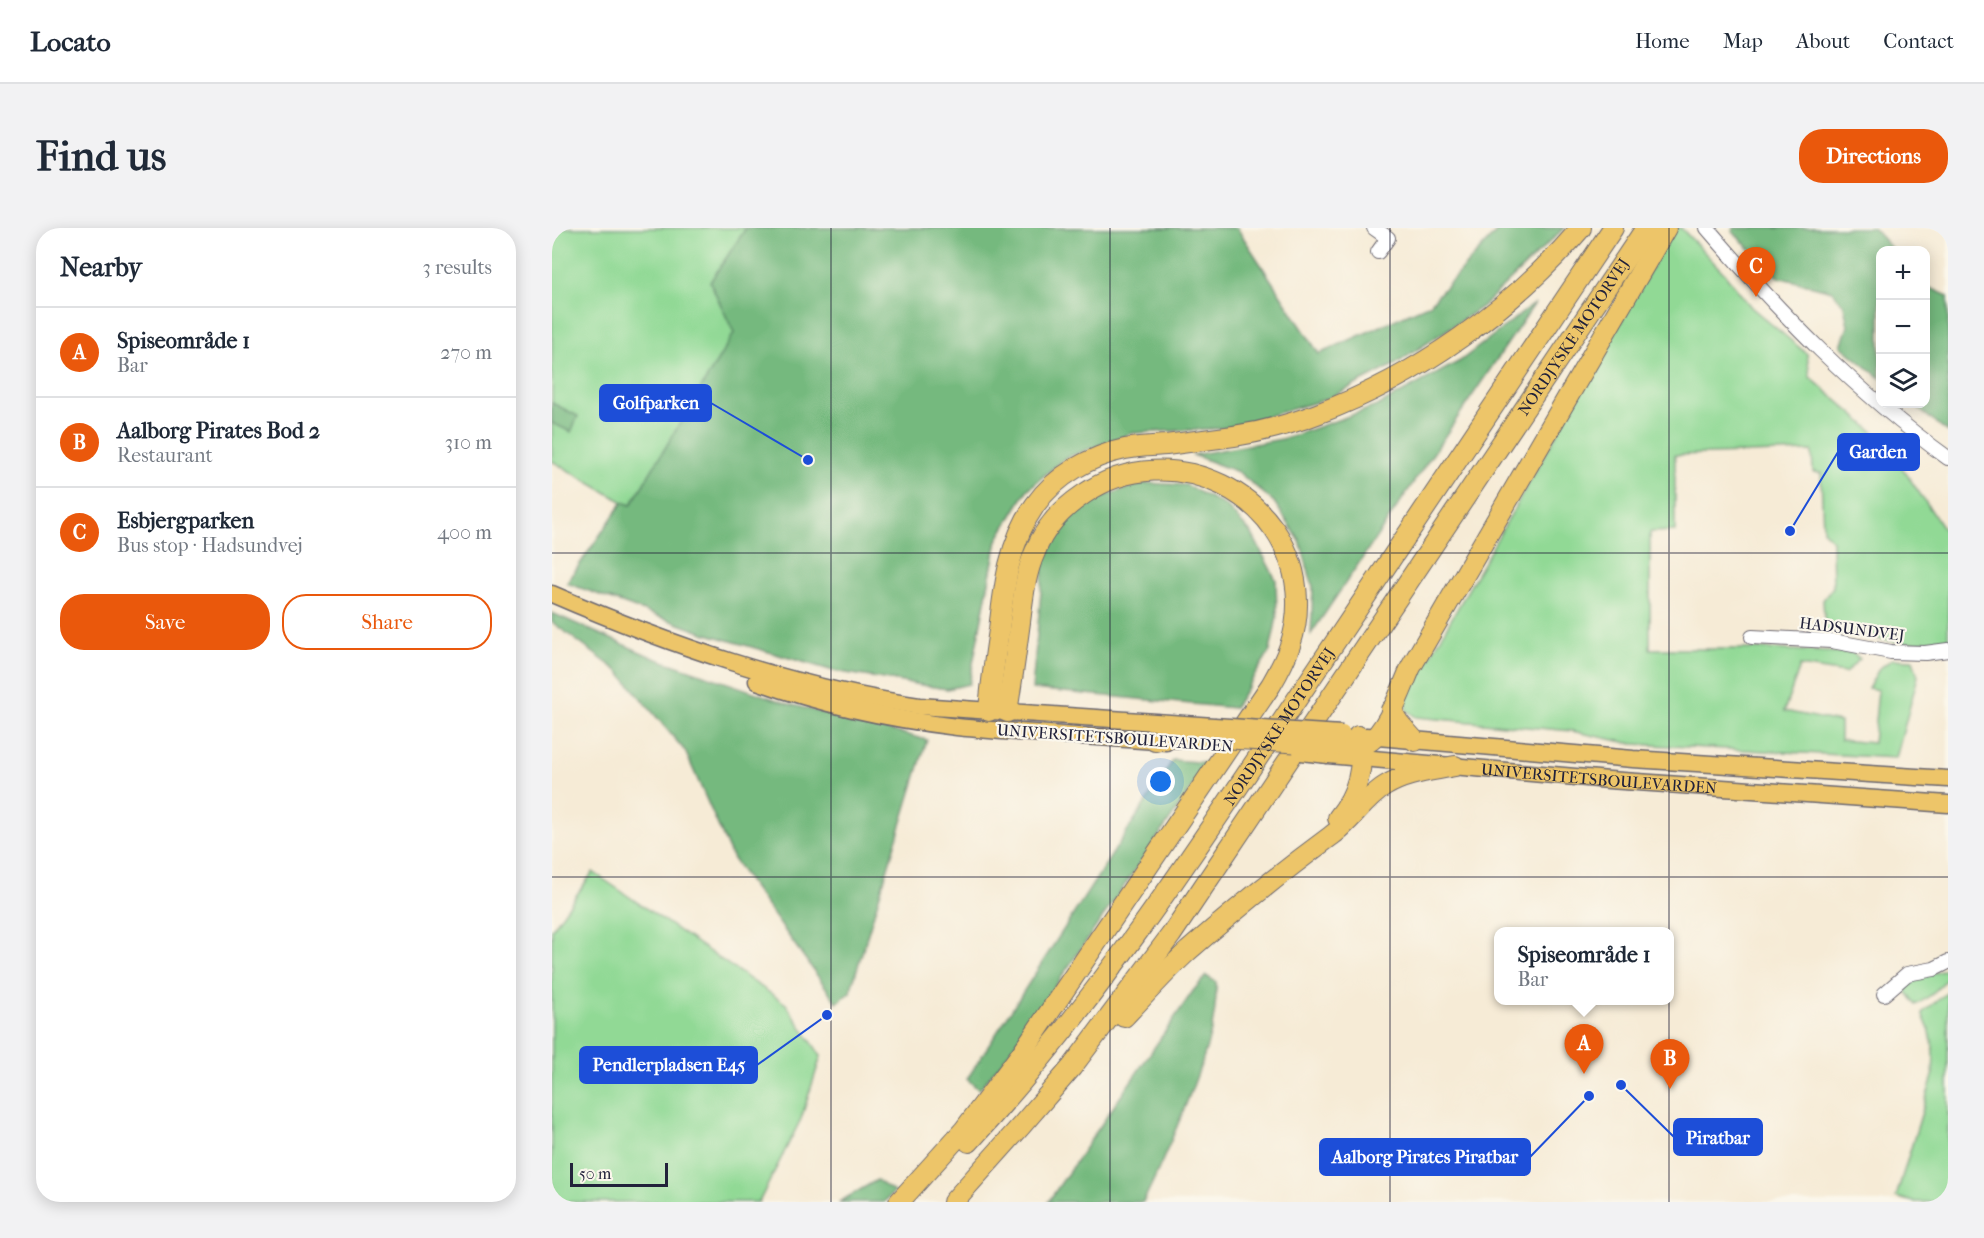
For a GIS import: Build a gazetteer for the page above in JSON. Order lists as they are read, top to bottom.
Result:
{
  "streets": {
    "highway": ["NORDJYSKE MOTORVEJ"],
    "main road": ["UNIVERSITETSBOULEVARDEN"],
    "street": ["HADSUNDVEJ"]
  },
  "places": [
    "Golfparken",
    "Garden",
    "Pendlerpladsen E45",
    "Piratbar",
    "Aalborg Pirates Piratbar"
  ],
  "scale_bar": "50 m",
  "page": {
    "header": "Locato",
    "nav": [
      "Home",
      "Map",
      "About",
      "Contact"
    ],
    "buttons": [
      "Directions",
      ["Save", "Share"]
    ],
    "title": "Find us",
    "heading": ["Nearby", "3 results"],
    "map_buttons": ["+", "−"],
    "pins": ["C", "A", "B"],
    "list": [
      {
        "mark": "A",
        "name": "Spiseområde 1",
        "note": "Bar",
        "value": "270 m"
      },
      {
        "mark": "B",
        "name": "Aalborg Pirates Bod 2",
        "note": "Restaurant",
        "value": "310 m"
      },
      {
        "mark": "C",
        "name": "Esbjergparken",
        "note": "Bus stop · Hadsundvej",
        "value": "400 m"
      }
    ],
    "popup": ["Spiseområde 1", "Bar"],
    "scale": "50 m"
  }
}
